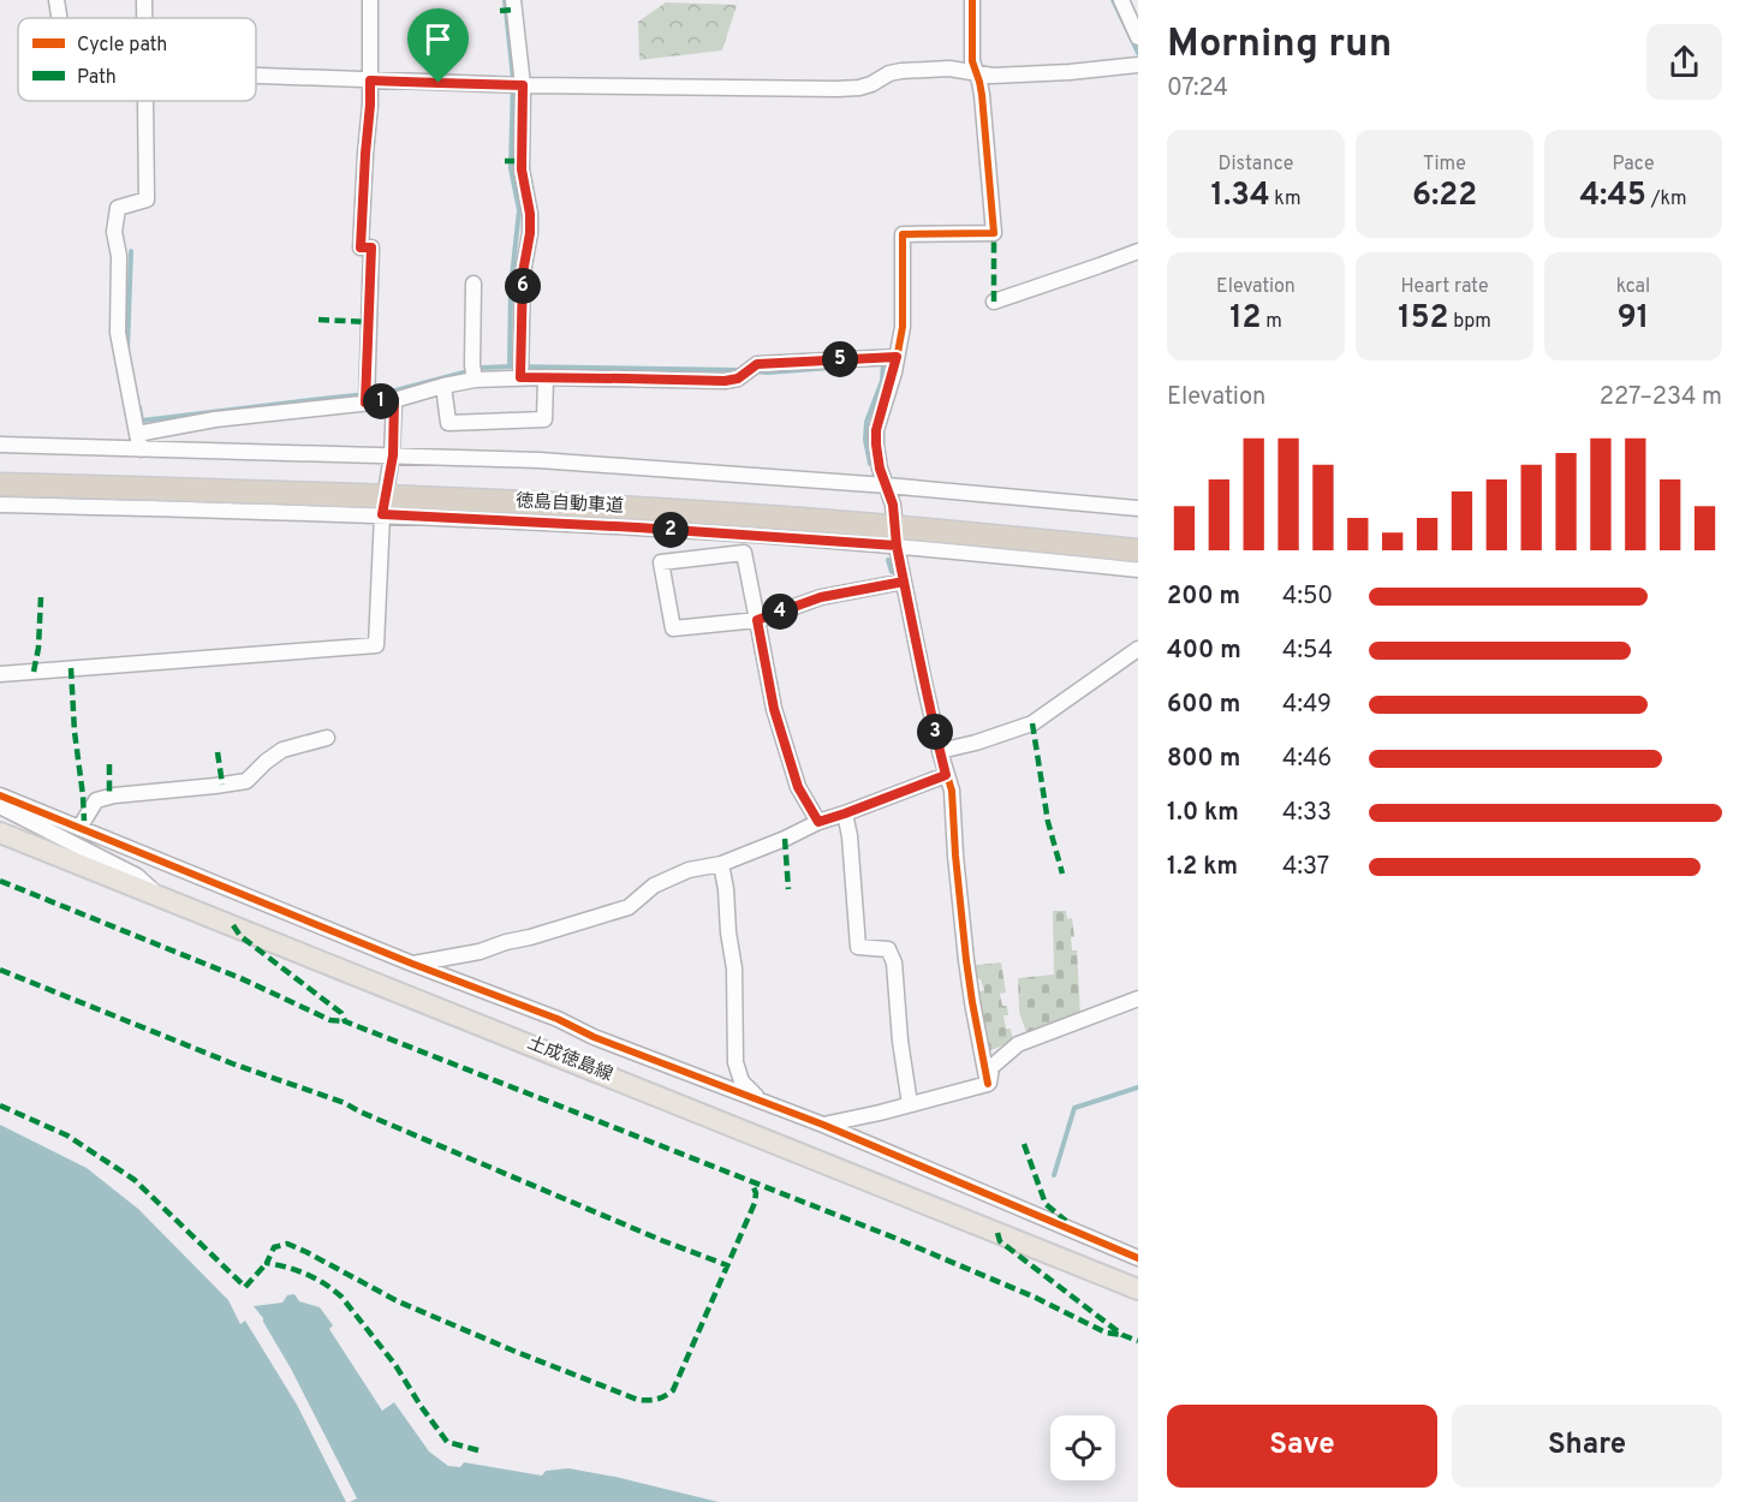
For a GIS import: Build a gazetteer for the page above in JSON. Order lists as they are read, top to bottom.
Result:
{
  "streets": {
    "highway": ["徳島自動車道"],
    "main road": ["土成徳島線"]
  },
  "legend": ["Cycle path", "Path"],
  "page": {
    "heading": ["Morning run", "07:24"],
    "stats": [
      ["Distance", "1.34 km"],
      ["Time", "6:22"],
      ["Pace", "4:45 /km"],
      ["Elevation", "12 m"],
      ["Heart rate", "152 bpm"],
      ["kcal", "91"]
    ],
    "pins": [
      "6",
      "5",
      "1",
      "2",
      "4",
      "3"
    ],
    "chart": ["Elevation", "227–234 m"],
    "list": [
      {
        "name": "200 m",
        "note": "4:50"
      },
      {
        "name": "400 m",
        "note": "4:54"
      },
      {
        "name": "600 m",
        "note": "4:49"
      },
      {
        "name": "800 m",
        "note": "4:46"
      },
      {
        "name": "1.0 km",
        "note": "4:33"
      },
      {
        "name": "1.2 km",
        "note": "4:37"
      }
    ],
    "buttons": ["Save", "Share"]
  }
}
